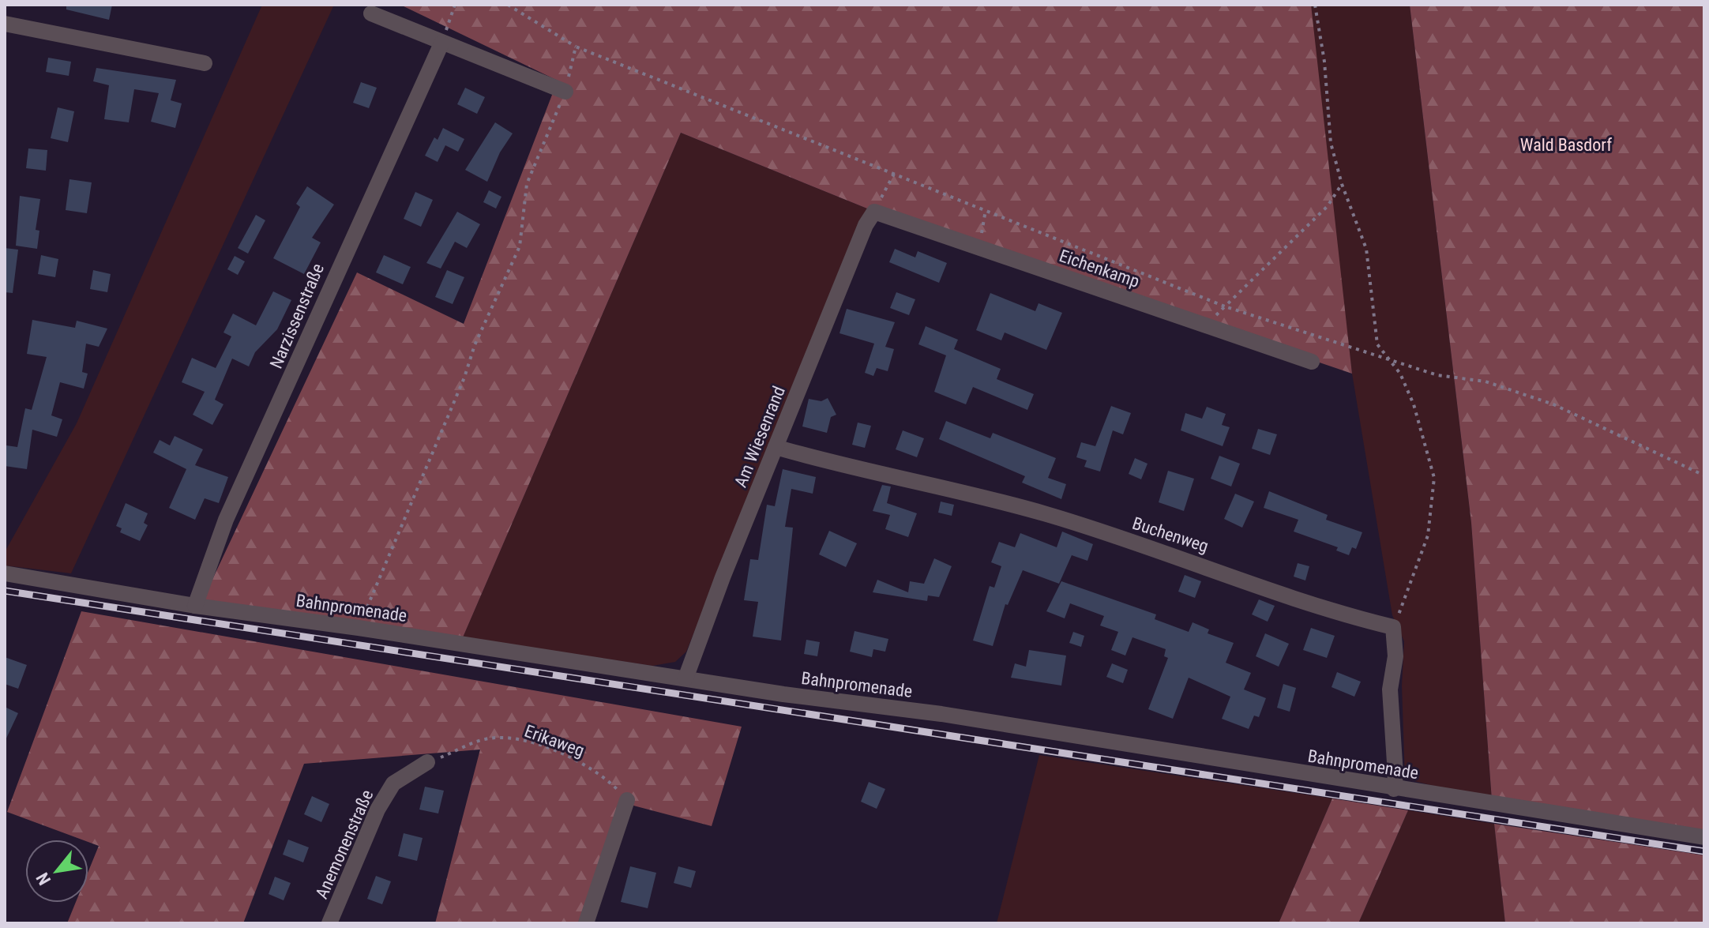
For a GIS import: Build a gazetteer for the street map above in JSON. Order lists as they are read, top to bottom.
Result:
{
  "streets": {
    "street": [
      "Eichenkamp",
      "Narzissenstraße",
      "Am Wiesenrand",
      "Buchenweg",
      "Bahnpromenade",
      "Anemonenstraße"
    ],
    "path": ["Erikaweg"]
  },
  "crossings": [
    ["Eichenkamp", "Am Wiesenrand"],
    ["Narzissenstraße", "Bahnpromenade"],
    ["Am Wiesenrand", "Buchenweg"],
    ["Am Wiesenrand", "Bahnpromenade"],
    ["Erikaweg", "Anemonenstraße"]
  ],
  "parks": ["Wald Basdorf"],
  "north": "bottom left"
}
